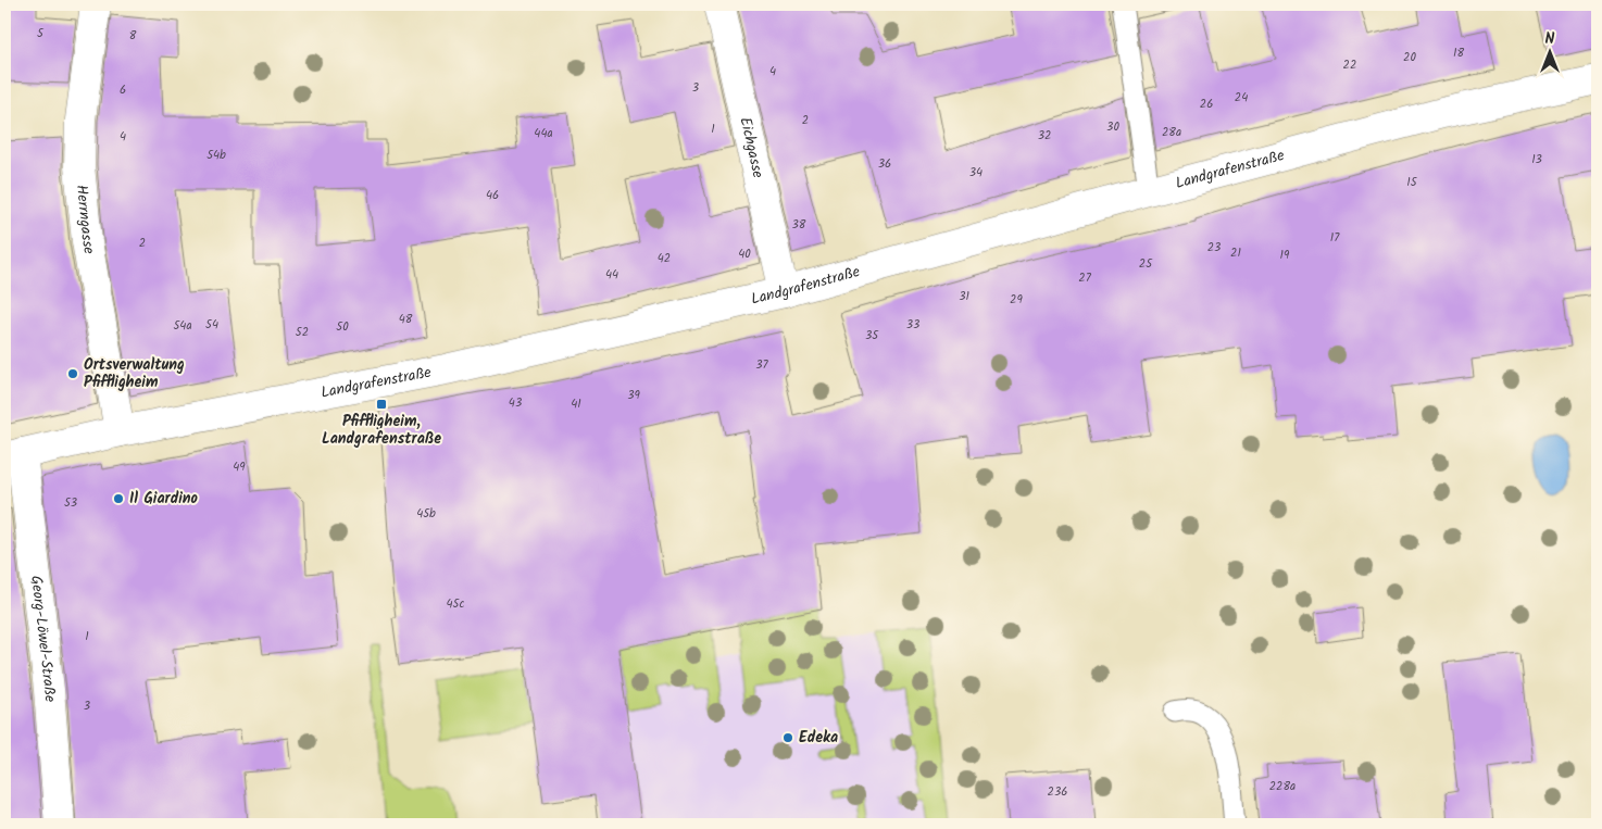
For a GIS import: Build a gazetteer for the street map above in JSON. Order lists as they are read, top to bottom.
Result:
{
  "streets": {
    "street": [
      "Eichgasse",
      "Landgrafenstraße",
      "Herrngasse",
      "Georg-Löwel-Straße"
    ]
  },
  "crossings": [
    ["Eichgasse", "Landgrafenstraße"],
    ["Landgrafenstraße", "Herrngasse"],
    ["Landgrafenstraße", "Georg-Löwel-Straße"]
  ],
  "places": {
    "other": ["Ortsverwaltung Pfiffligheim", "Il Giardino", "Edeka"],
    "transit": ["Pfiffligheim, Landgrafenstraße"]
  },
  "house_numbers": [
    "5",
    "8",
    "18",
    "20",
    "22",
    "4",
    "3",
    "6",
    "24",
    "26",
    "2",
    "30",
    "1",
    "28a",
    "44a",
    "32",
    "4",
    "54b",
    "13",
    "36",
    "34",
    "15",
    "46",
    "38",
    "17",
    "2",
    "23",
    "21",
    "40",
    "19",
    "42",
    "25",
    "44",
    "27",
    "31",
    "29",
    "48",
    "54",
    "33",
    "54a",
    "50",
    "52",
    "35",
    "37",
    "39",
    "43",
    "41",
    "49",
    "53",
    "45b",
    "45c",
    "1",
    "3",
    "228a",
    "236"
  ],
  "north": "top"
}
